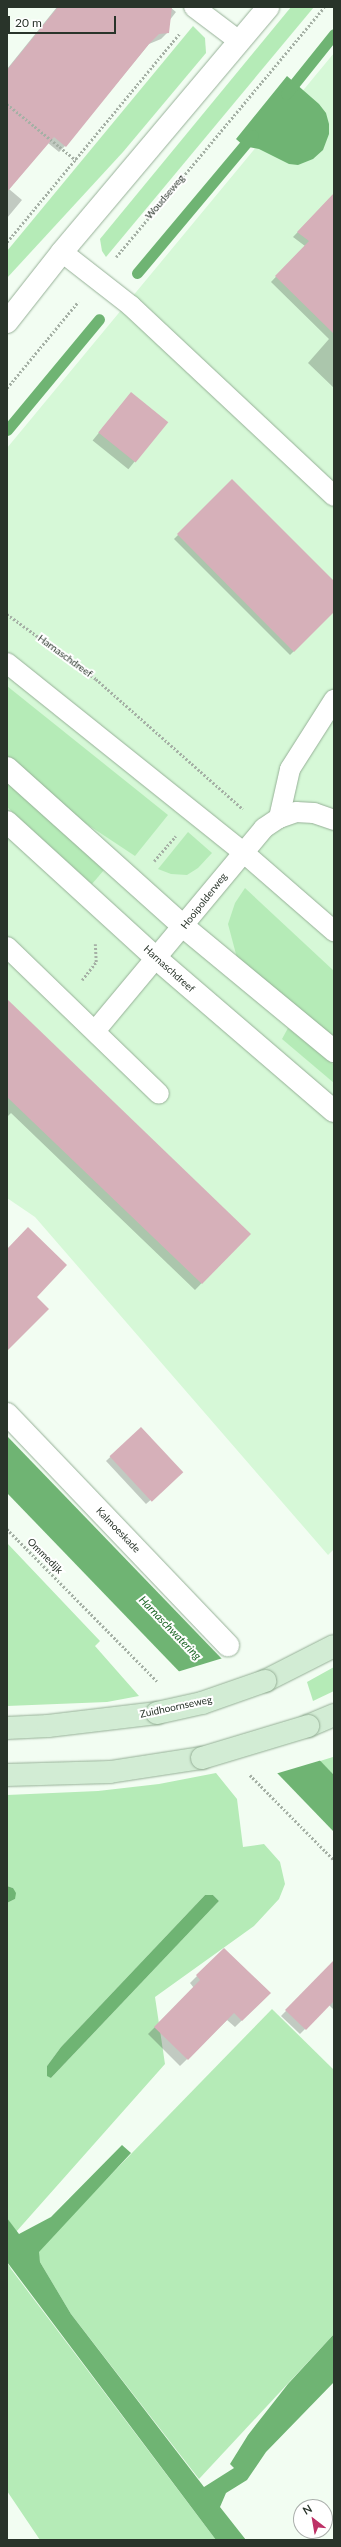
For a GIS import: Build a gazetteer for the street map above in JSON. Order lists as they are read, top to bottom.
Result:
{
  "streets": {
    "main road": ["Zuidhoornseweg"],
    "street": ["Harnaschdreef", "Kalmoeskade"],
    "lane": ["Hooipolderweg"],
    "path": ["Woudseweg", "Ommedijk"]
  },
  "crossings": [
    ["Harnaschdreef", "Hooipolderweg"]
  ],
  "water": ["Harnaschwatering"],
  "scale_bar": "20 m",
  "north": "top left"
}
